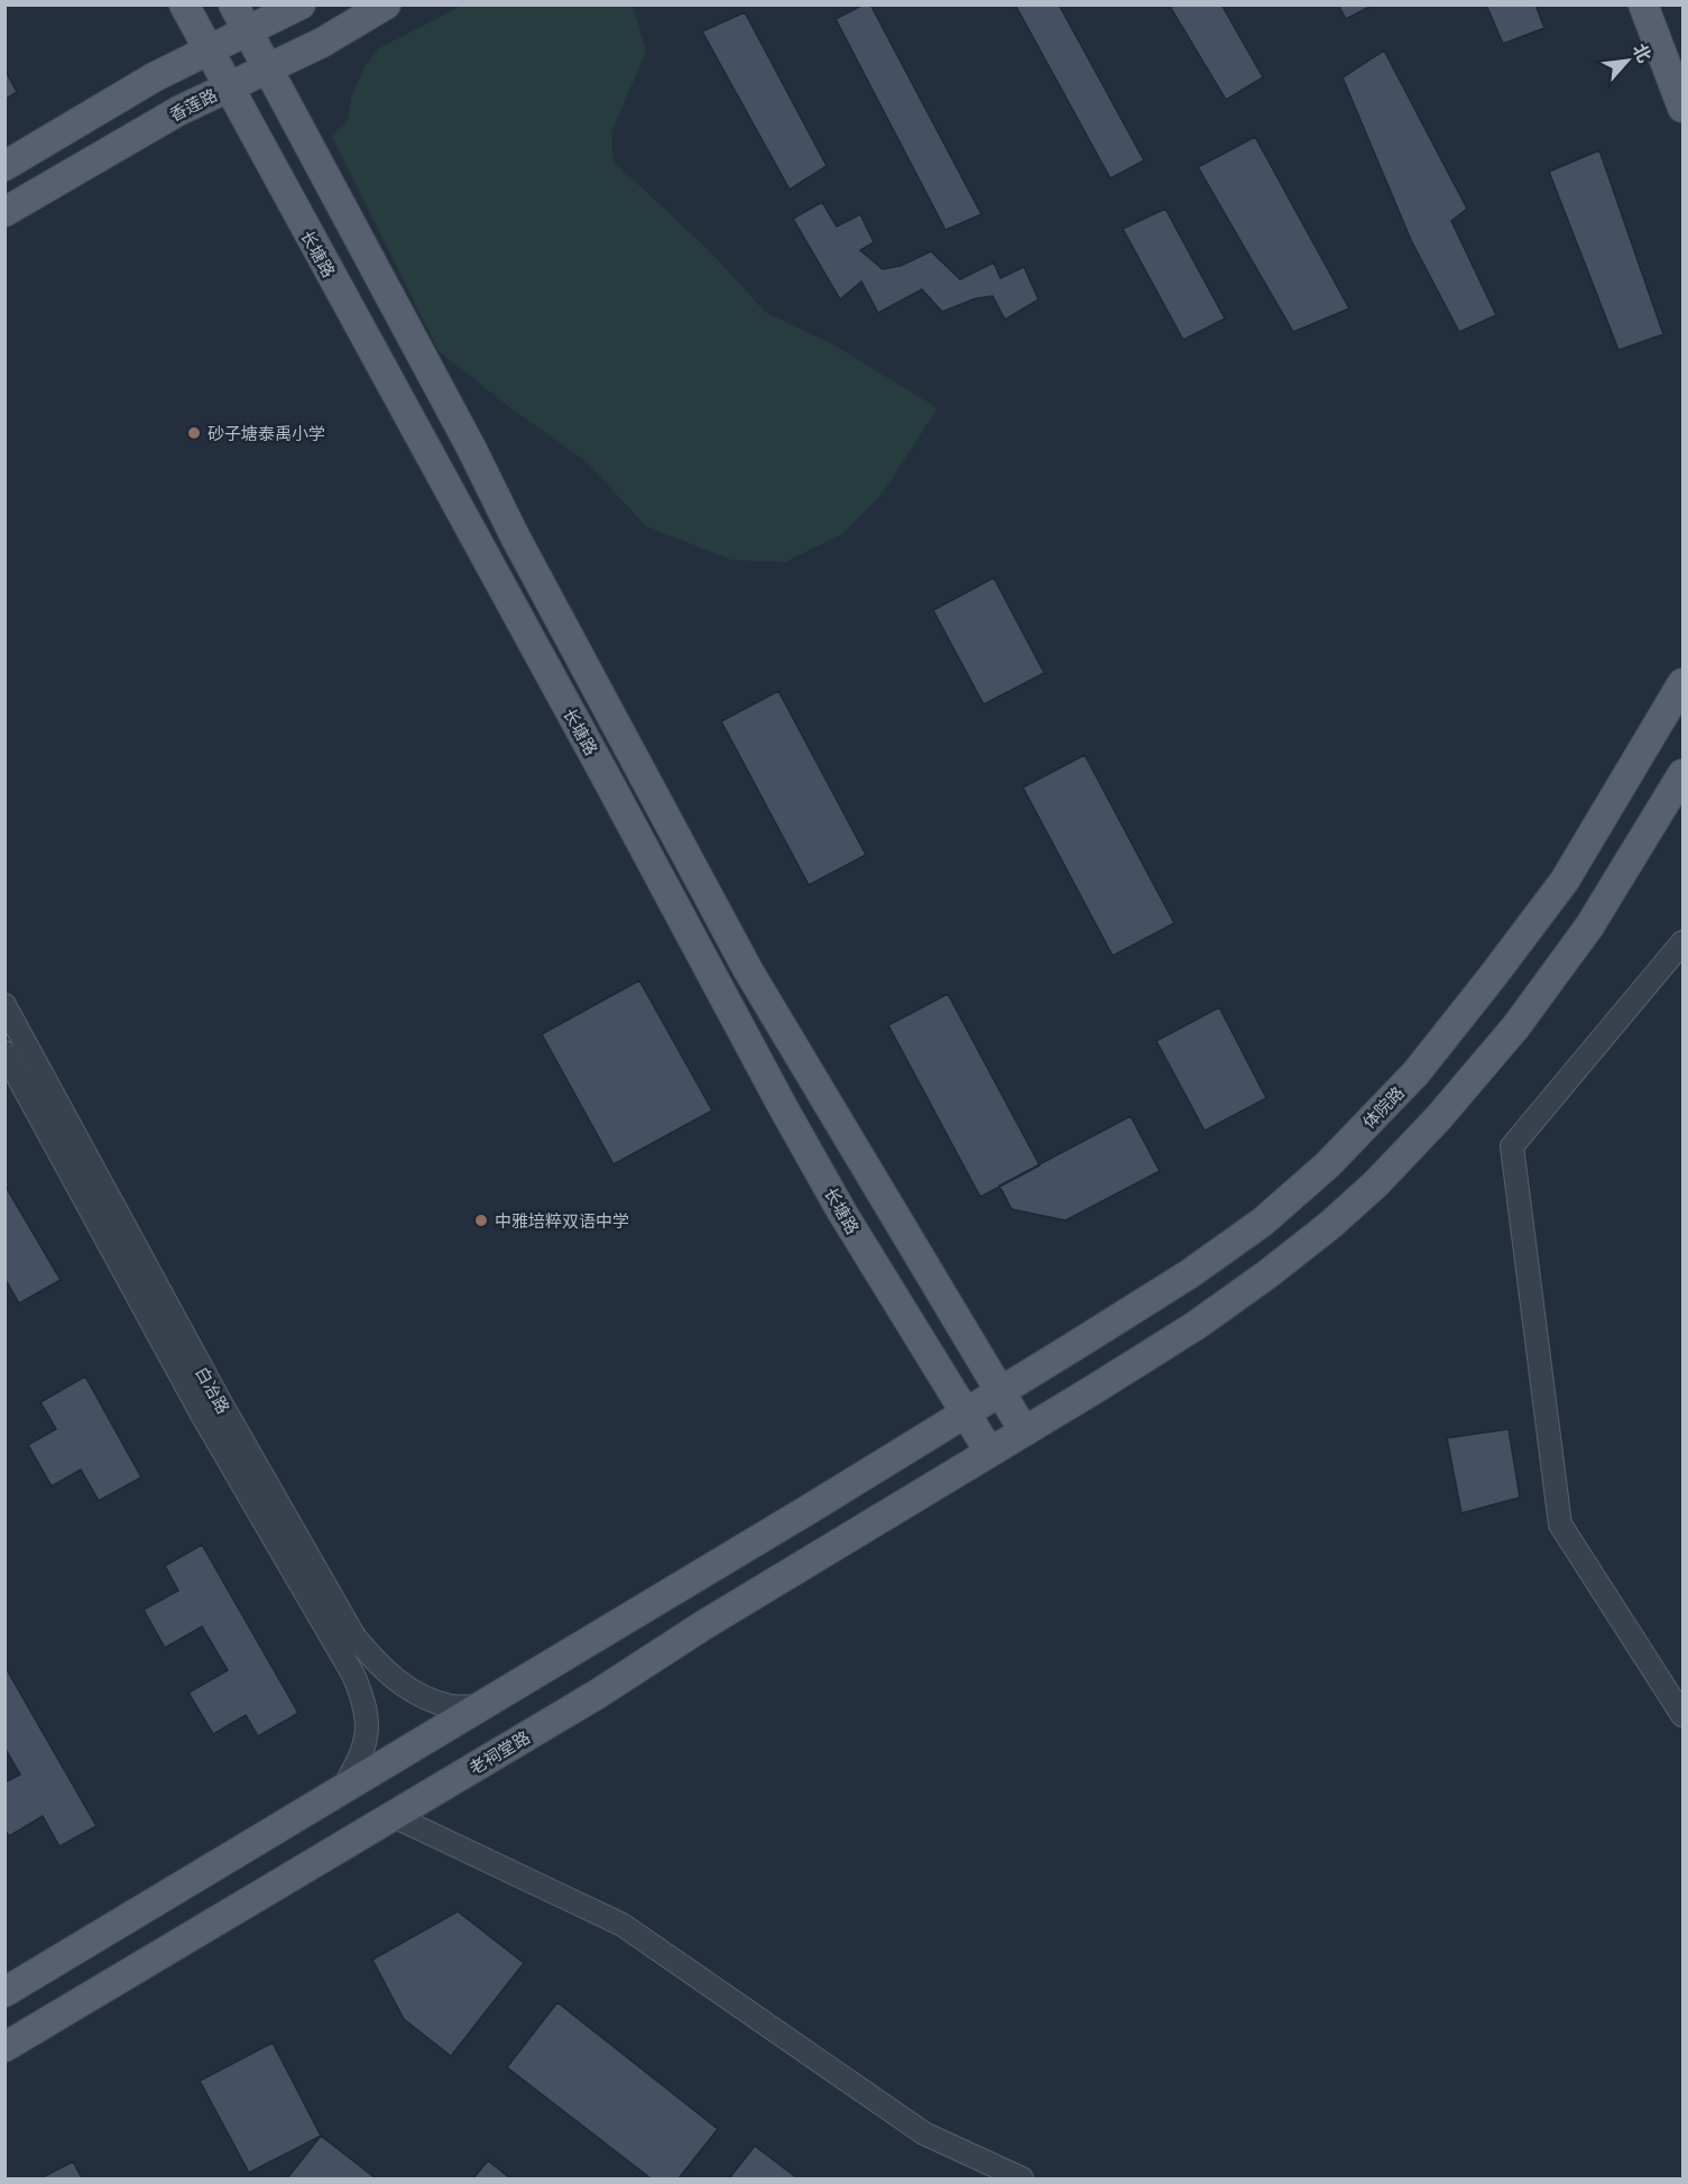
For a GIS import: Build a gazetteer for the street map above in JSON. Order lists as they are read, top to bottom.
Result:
{
  "streets": {
    "main road": [
      "香莲路",
      "长塘路",
      "体院路",
      "老祠堂路"
    ],
    "street": ["白冶路"]
  },
  "crossings": [
    ["香莲路", "长塘路"],
    ["长塘路", "体院路"],
    ["长塘路", "老祠堂路"]
  ],
  "places": ["砂子塘泰禹小学", "中雅培粹双语中学"],
  "north": "top right"
}
